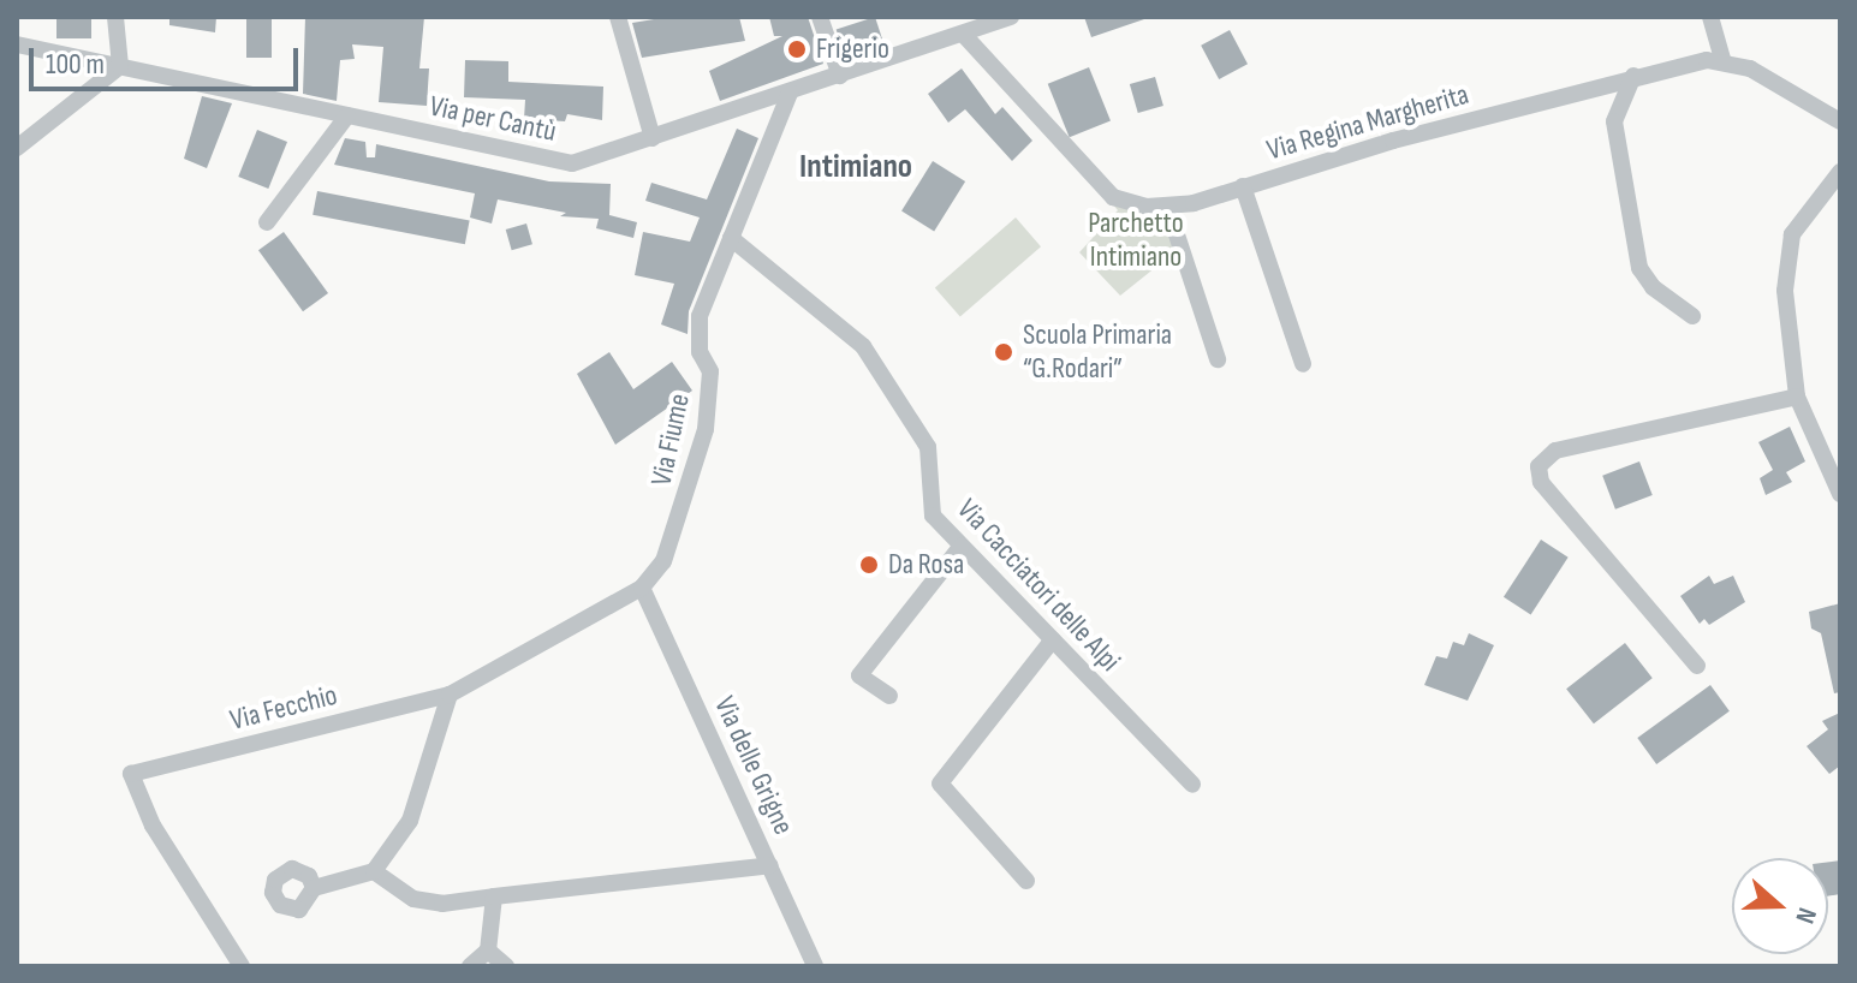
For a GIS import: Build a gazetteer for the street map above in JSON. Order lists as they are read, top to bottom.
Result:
{
  "streets": {
    "street": [
      "Via per Cantù",
      "Via Regina Margherita",
      "Via Fiume",
      "Via Cacciatori delle Alpi",
      "Via Fecchio",
      "Via delle Grigne"
    ]
  },
  "crossings": [
    ["Via per Cantù", "Via Regina Margherita"],
    ["Via per Cantù", "Via Fiume"],
    ["Via Fiume", "Via Cacciatori delle Alpi"],
    ["Via Fiume", "Via Fecchio"],
    ["Via Fiume", "Via delle Grigne"]
  ],
  "districts": ["Intimiano"],
  "parks": ["Parchetto Intimiano"],
  "places": ["Frigerio", "Scuola Primaria “G.Rodari”", "Da Rosa"],
  "scale_bar": "100 m",
  "north": "right"
}
